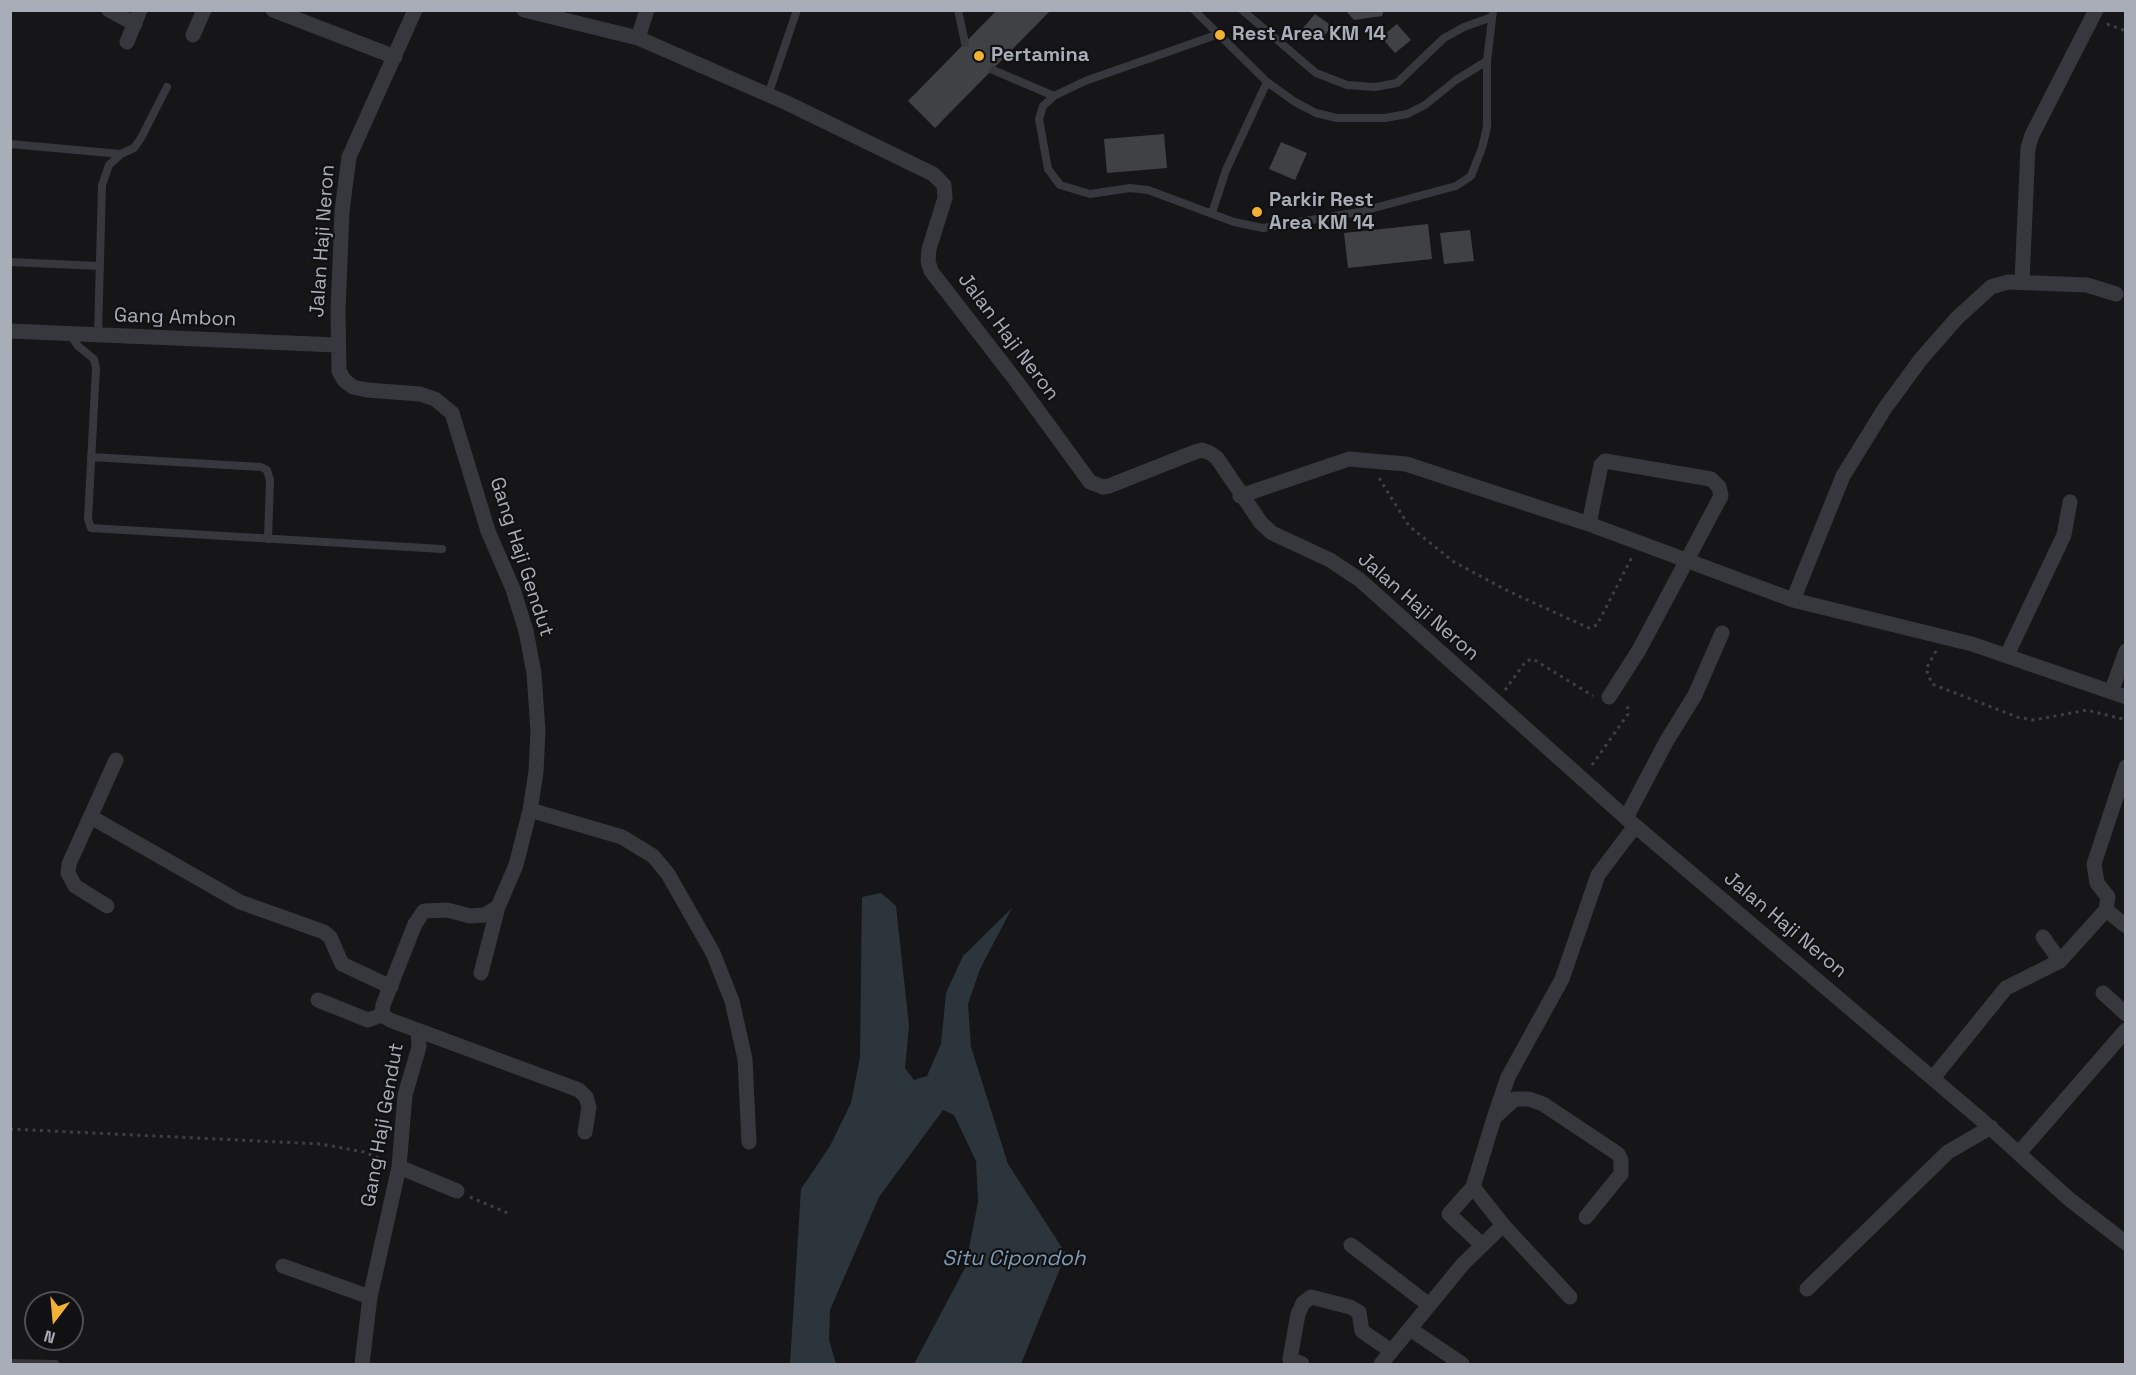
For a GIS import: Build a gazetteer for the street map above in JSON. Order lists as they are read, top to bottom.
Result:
{
  "streets": {
    "street": ["Jalan Haji Neron", "Gang Ambon", "Gang Haji Gendut"]
  },
  "crossings": [
    ["Jalan Haji Neron", "Gang Ambon"],
    ["Jalan Haji Neron", "Gang Haji Gendut"],
    ["Gang Ambon", "Gang Haji Gendut"]
  ],
  "water": ["Situ Cipondoh"],
  "places": ["Rest Area KM 14", "Pertamina", "Parkir Rest Area KM 14"],
  "north": "bottom"
}
